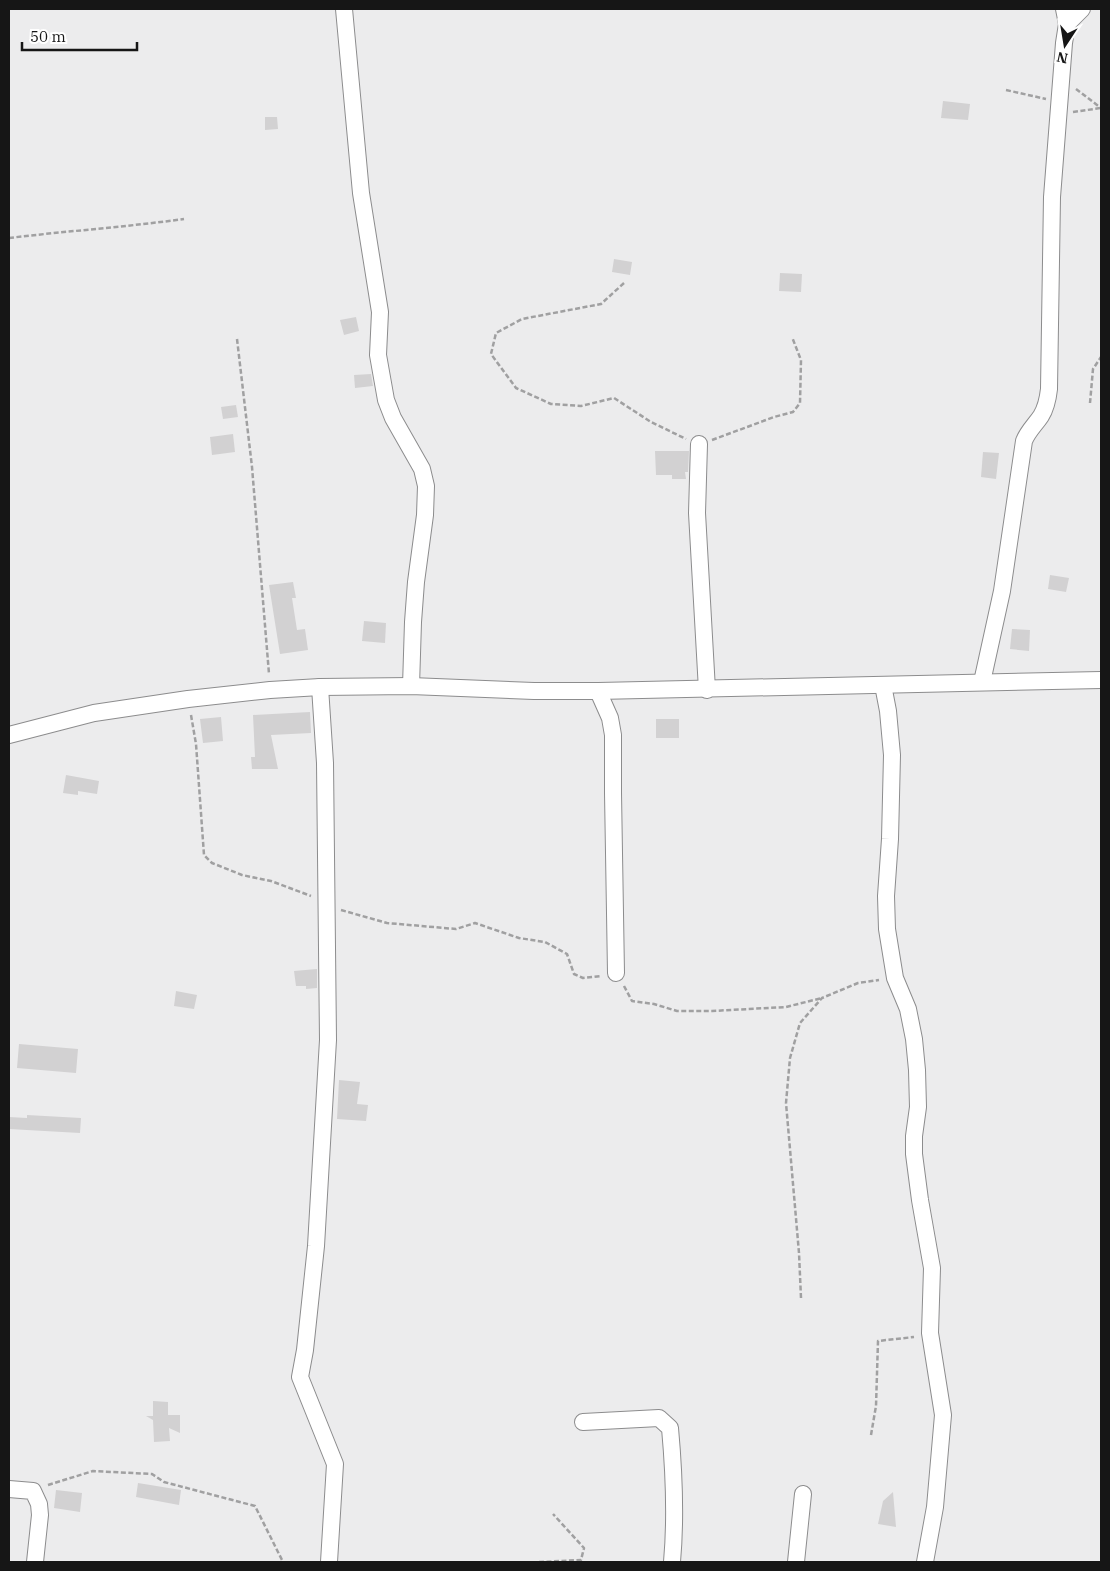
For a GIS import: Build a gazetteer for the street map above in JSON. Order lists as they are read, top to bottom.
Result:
{
  "scale_bar": "50 m",
  "north": "bottom"
}
